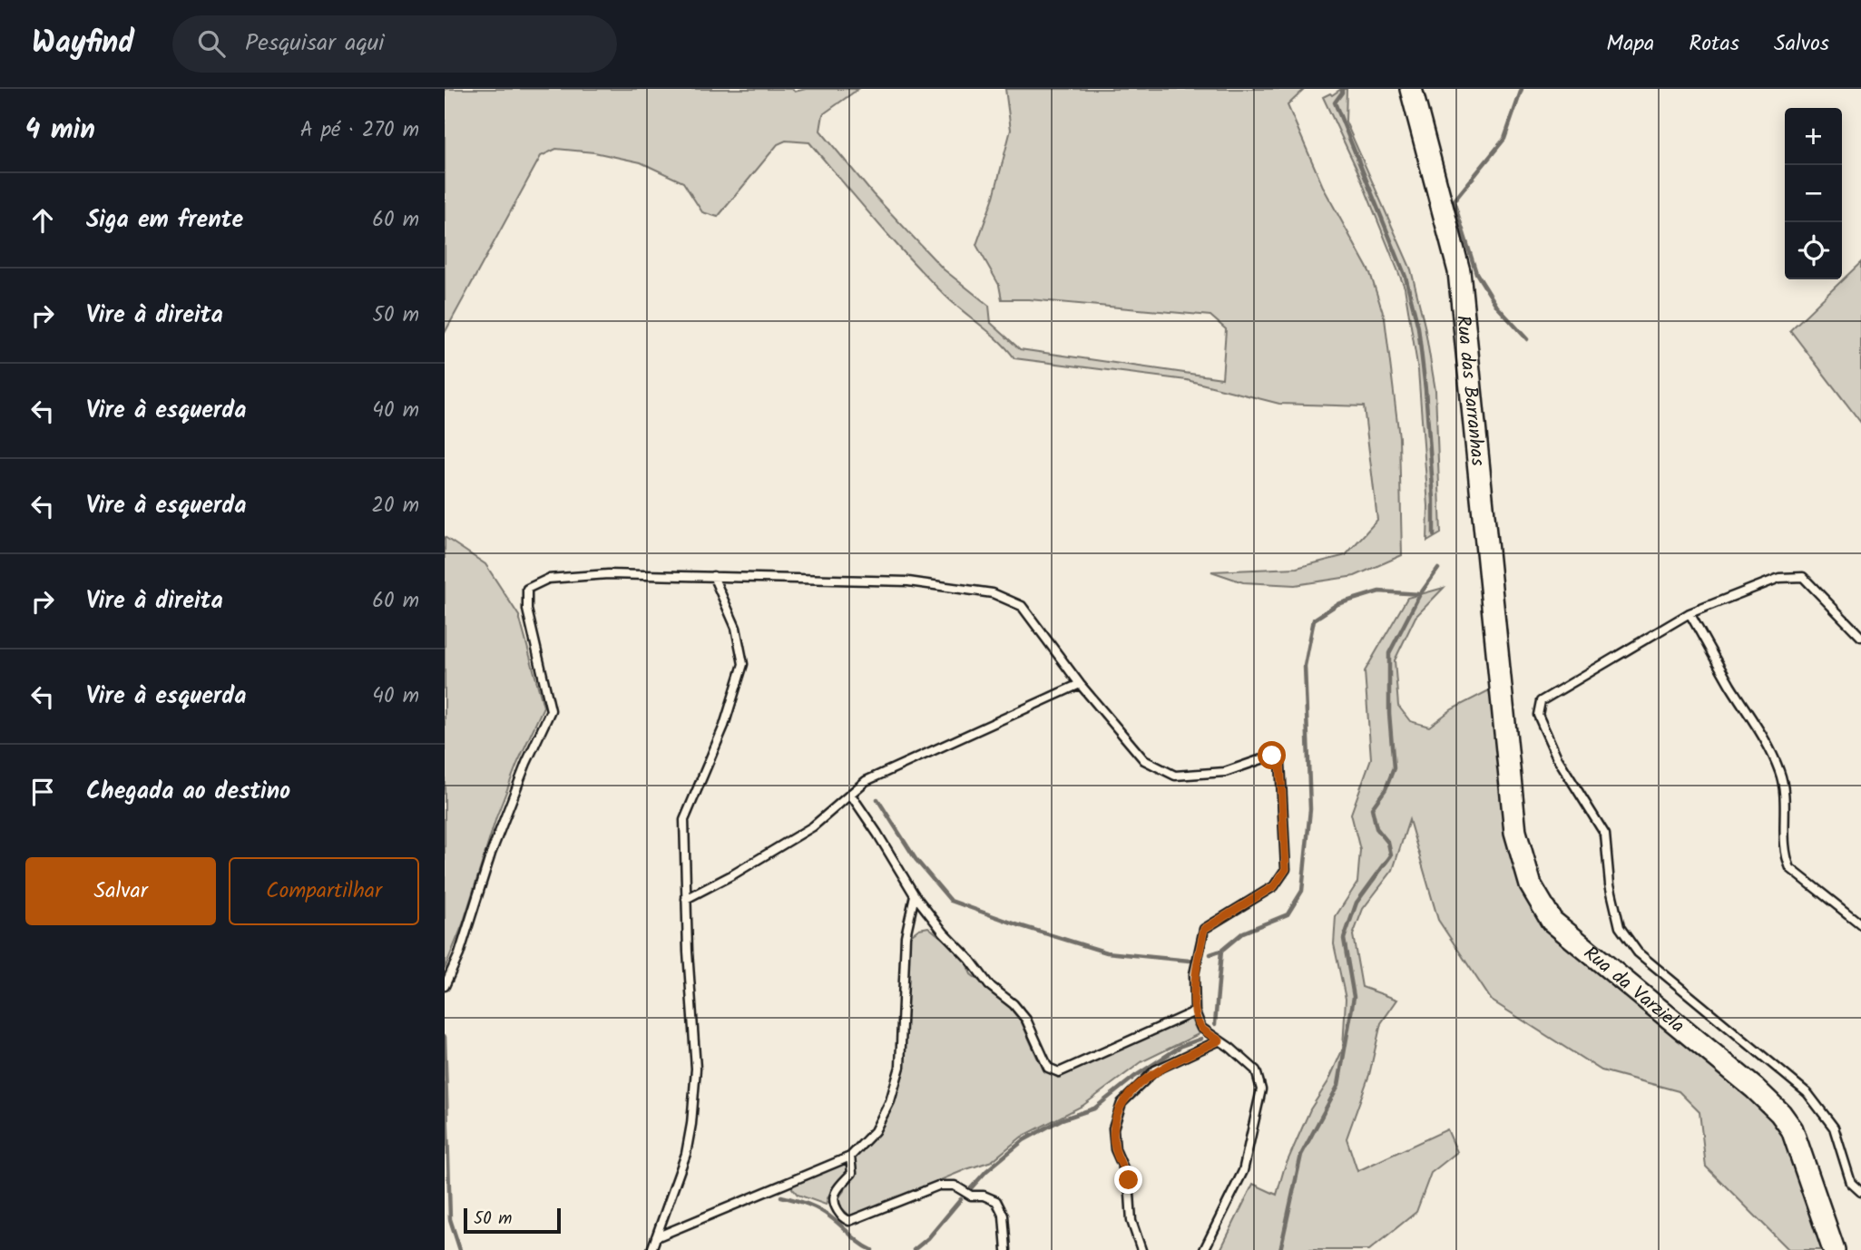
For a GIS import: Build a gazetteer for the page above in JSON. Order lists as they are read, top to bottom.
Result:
{
  "streets": {
    "main road": ["Rua das Barranhas", "Rua da Varziela"]
  },
  "crossings": [
    ["Rua das Barranhas", "Rua da Varziela"]
  ],
  "scale_bar": "50 m",
  "page": {
    "header": "Wayfind",
    "search": "Pesquisar aqui",
    "nav": ["Mapa", "Rotas", "Salvos"],
    "heading": ["4 min", "A pé · 270 m"],
    "map_buttons": ["+", "−"],
    "list": [
      ["Siga em frente", "60 m"],
      ["Vire à direita", "50 m"],
      ["Vire à esquerda", "40 m"],
      ["Vire à esquerda", "20 m"],
      ["Vire à direita", "60 m"],
      ["Vire à esquerda", "40 m"],
      "Chegada ao destino"
    ],
    "buttons": ["Salvar", "Compartilhar"],
    "scale": "50 m"
  }
}
